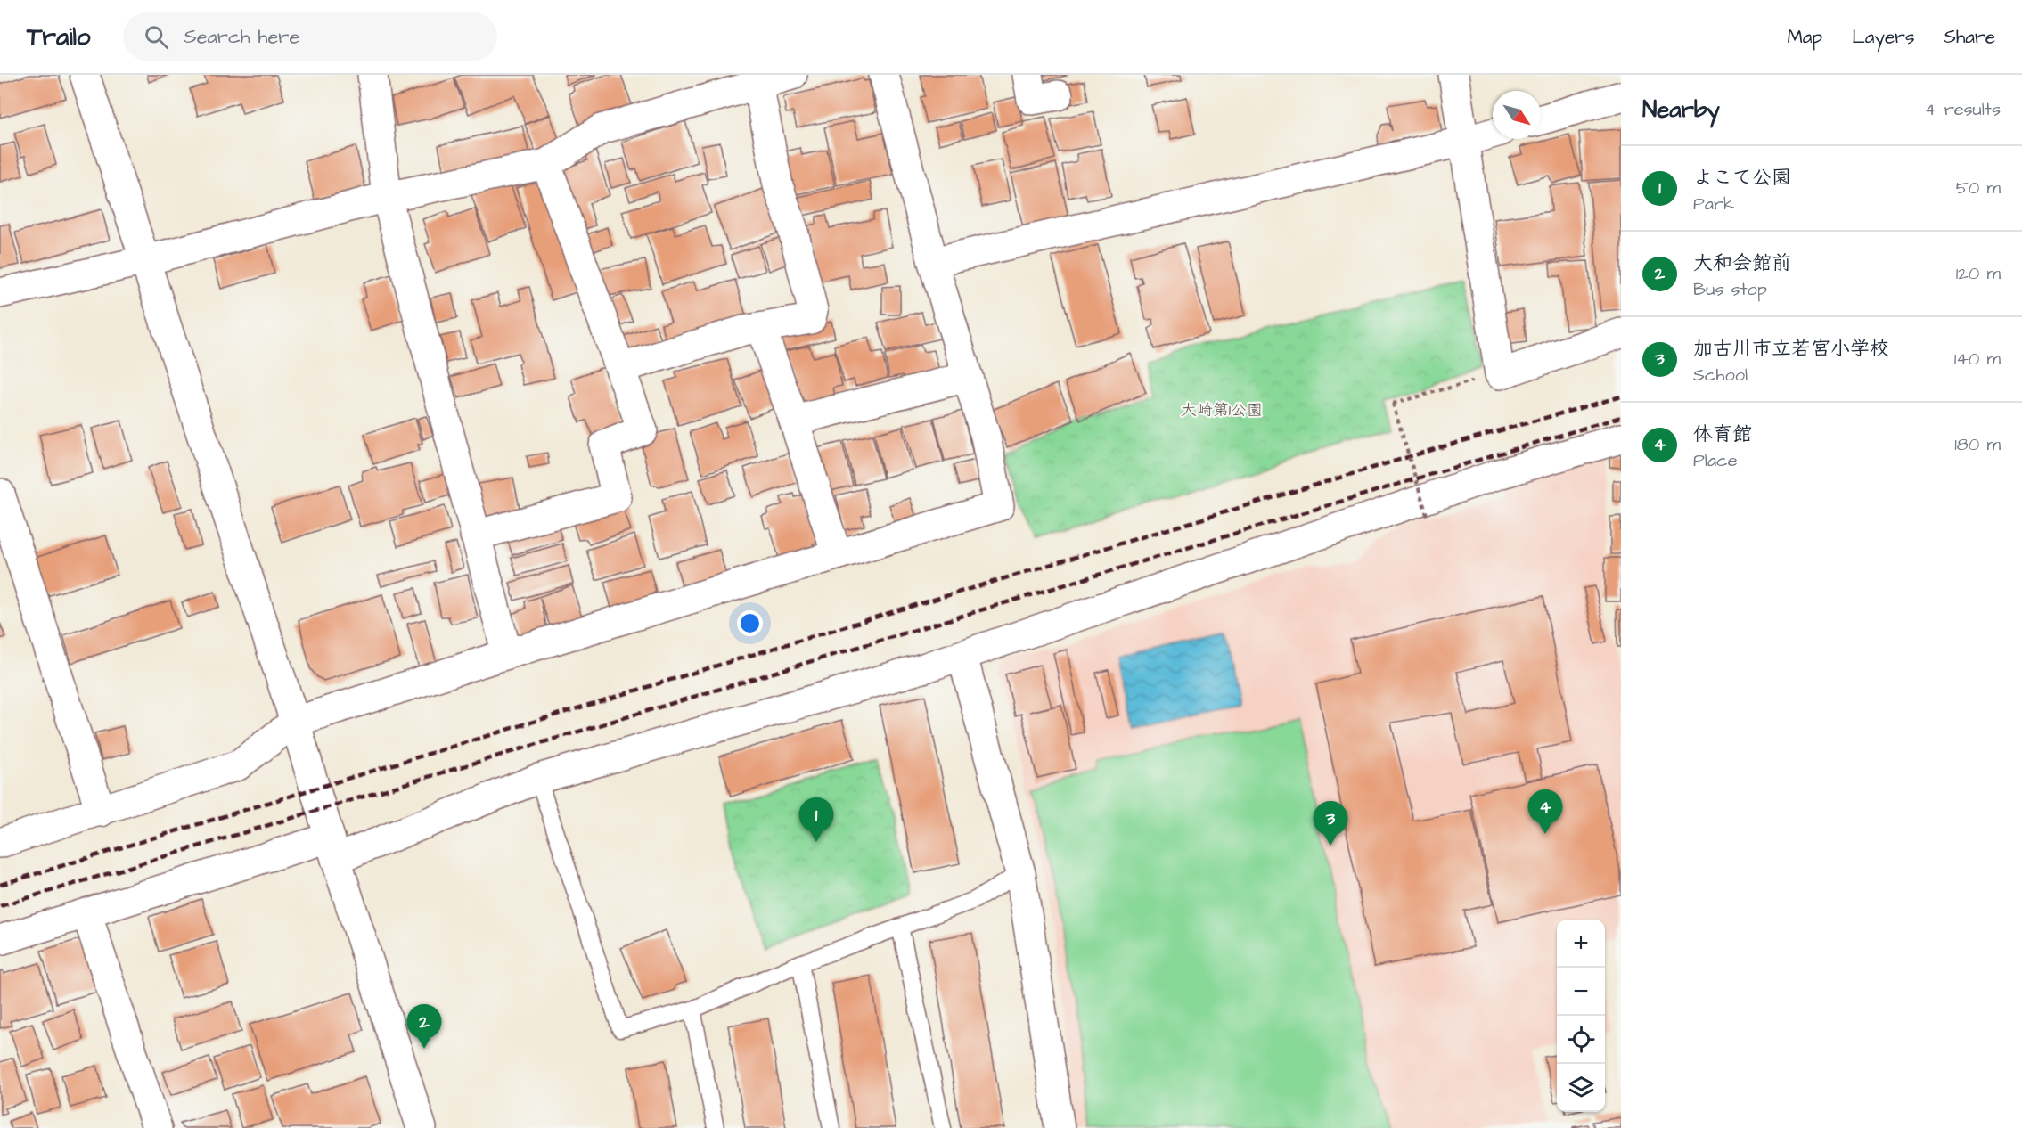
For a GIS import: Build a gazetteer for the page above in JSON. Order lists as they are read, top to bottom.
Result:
{
  "parks": ["大崎第1公園"],
  "north": "bottom right",
  "page": {
    "header": "Trailo",
    "search": "Search here",
    "nav": ["Map", "Layers", "Share"],
    "heading": ["Nearby", "4 results"],
    "list": [
      {
        "mark": "1",
        "name": "よこて公園",
        "note": "Park",
        "value": "50 m"
      },
      {
        "mark": "2",
        "name": "大和会館前",
        "note": "Bus stop",
        "value": "120 m"
      },
      {
        "mark": "3",
        "name": "加古川市立若宮小学校",
        "note": "School",
        "value": "140 m"
      },
      {
        "mark": "4",
        "name": "体育館",
        "note": "Place",
        "value": "180 m"
      }
    ],
    "pins": [
      "4",
      "1",
      "3",
      "2"
    ],
    "map_buttons": ["+", "−"]
  }
}
